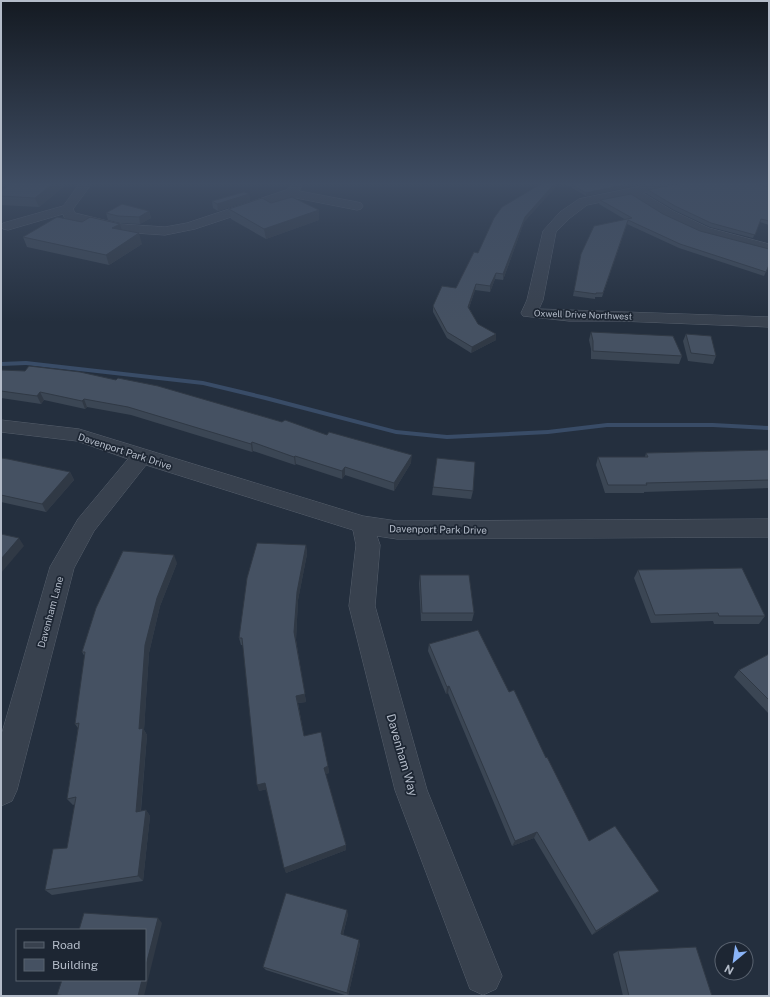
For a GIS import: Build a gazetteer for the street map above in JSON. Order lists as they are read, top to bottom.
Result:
{
  "streets": {
    "street": [
      "Oxwell Drive Northwest",
      "Davenport Park Drive",
      "Davenham Lane",
      "Davenham Way"
    ]
  },
  "crossings": [
    ["Davenport Park Drive", "Davenham Lane"],
    ["Davenport Park Drive", "Davenham Way"]
  ],
  "legend": ["Road", "Building"],
  "north": "bottom left"
}
